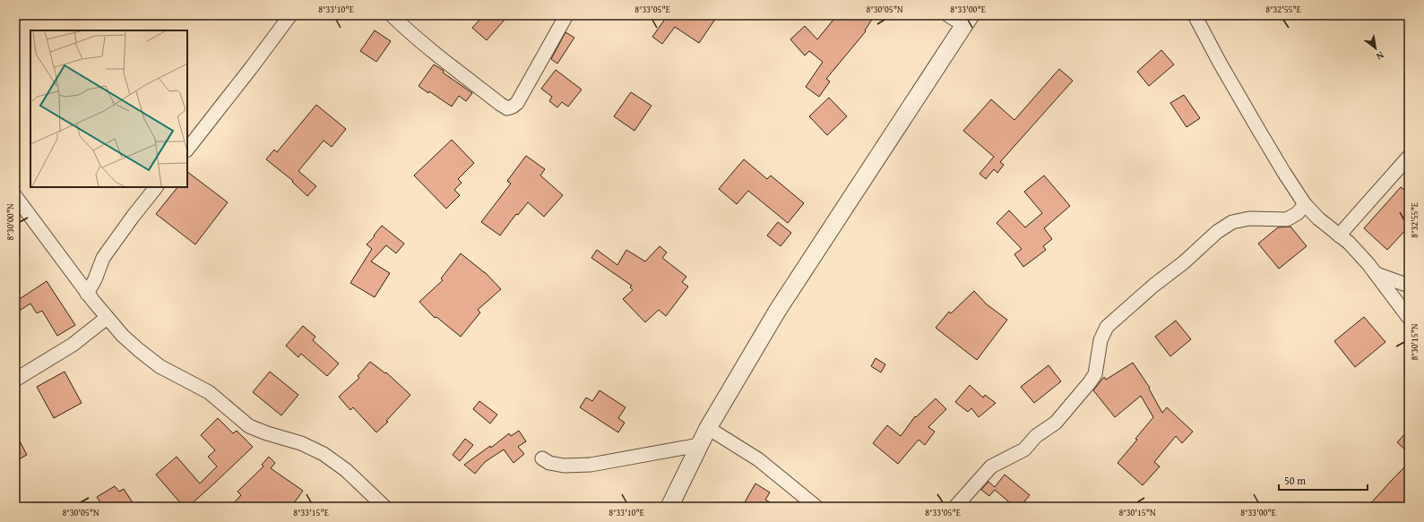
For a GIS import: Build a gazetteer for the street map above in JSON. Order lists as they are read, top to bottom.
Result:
{
  "scale_bar": "50 m",
  "north": "bottom right",
  "coordinates": [
    "8°33'10\"E",
    "8°33'05\"E",
    "8°30'05\"N",
    "8°33'00\"E",
    "8°32'55\"E",
    "8°30'00\"N",
    "8°30'15\"N",
    "8°33'15\"E"
  ]
}
